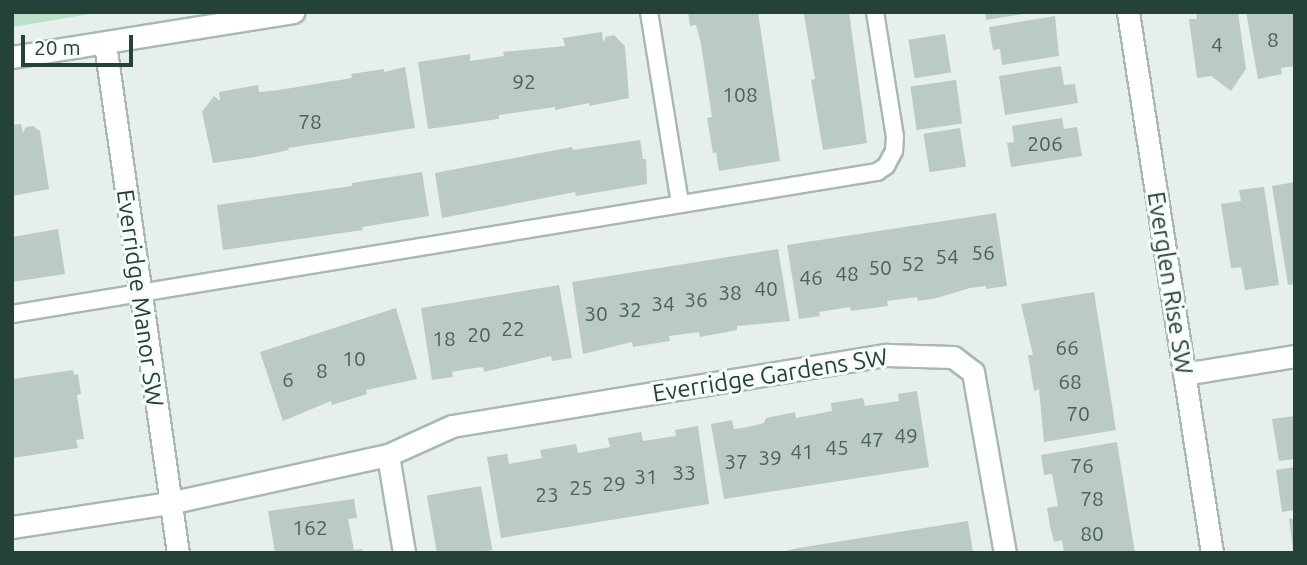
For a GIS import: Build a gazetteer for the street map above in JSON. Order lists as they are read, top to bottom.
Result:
{
  "streets": {
    "street": ["Everglen Rise SW", "Everridge Manor SW", "Everridge Gardens SW"]
  },
  "crossings": [
    ["Everridge Manor SW", "Everridge Gardens SW"]
  ],
  "house_numbers": [
    "8",
    "4",
    "92",
    "108",
    "78",
    "206",
    "56",
    "54",
    "52",
    "50",
    "48",
    "46",
    "40",
    "38",
    "36",
    "34",
    "32",
    "30",
    "22",
    "20",
    "18",
    "66",
    "10",
    "8",
    "6",
    "68",
    "70",
    "49",
    "47",
    "45",
    "41",
    "39",
    "37",
    "76",
    "33",
    "31",
    "29",
    "25",
    "23",
    "78",
    "162",
    "80"
  ],
  "scale_bar": "20 m"
}
